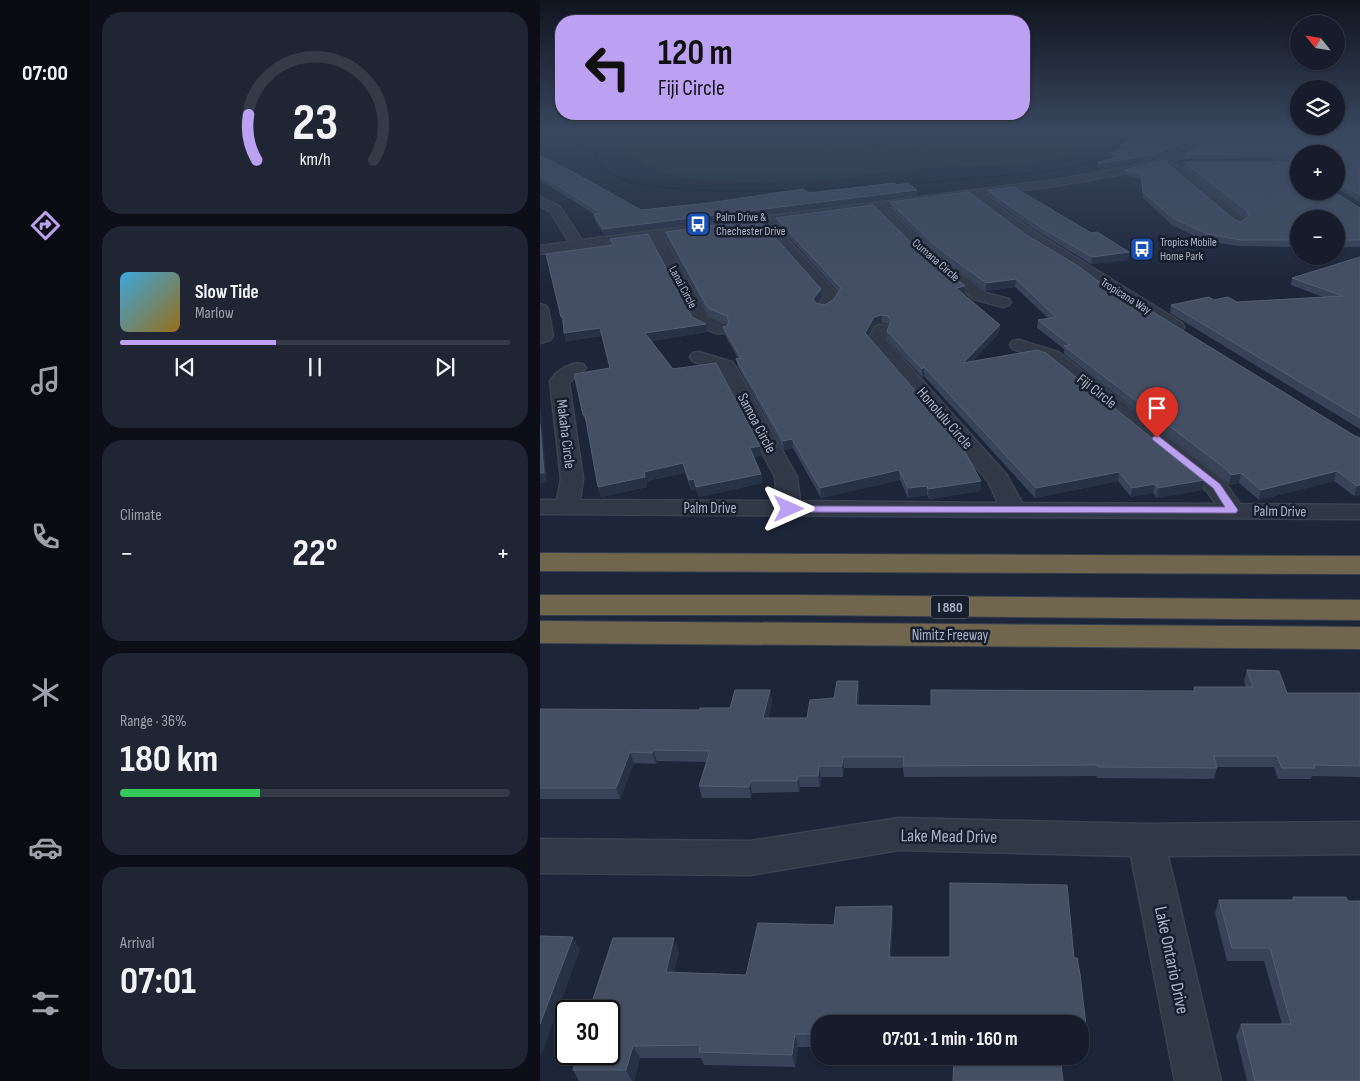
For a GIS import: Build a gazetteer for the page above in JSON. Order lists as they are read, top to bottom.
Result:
{
  "streets": {
    "highway": ["I 880", "Nimitz Freeway"],
    "street": [
      "Cumana Circle",
      "Lanai Circle",
      "Tropicana Way",
      "Fiji Circle",
      "Honolulu Circle",
      "Samoa Circle",
      "Makaha Circle",
      "Palm Drive",
      "Lake Mead Drive",
      "Lake Ontario Drive"
    ]
  },
  "crossings": [
    ["Fiji Circle", "Palm Drive"],
    ["Honolulu Circle", "Palm Drive"],
    ["Samoa Circle", "Palm Drive"],
    ["Makaha Circle", "Palm Drive"],
    ["Lake Mead Drive", "Lake Ontario Drive"]
  ],
  "places": {
    "bus stop": ["Palm Drive & Chechester Drive", "Tropics Mobile Home Park"]
  },
  "north": "top left",
  "page": {
    "tabs": "07:00",
    "map_buttons": ["+", "−"],
    "turn": ["120 m", "Fiji Circle"],
    "song": ["Slow Tide", "Marlow"],
    "tile": [
      "Climate",
      ["Range · 36%", "180 km"],
      ["Arrival", "07:01"]
    ],
    "heat": ["−", "22°", "+"],
    "limit": "30",
    "trip": "07:01 · 1 min · 160 m",
    "gauge": ["23", "km/h"]
  }
}
